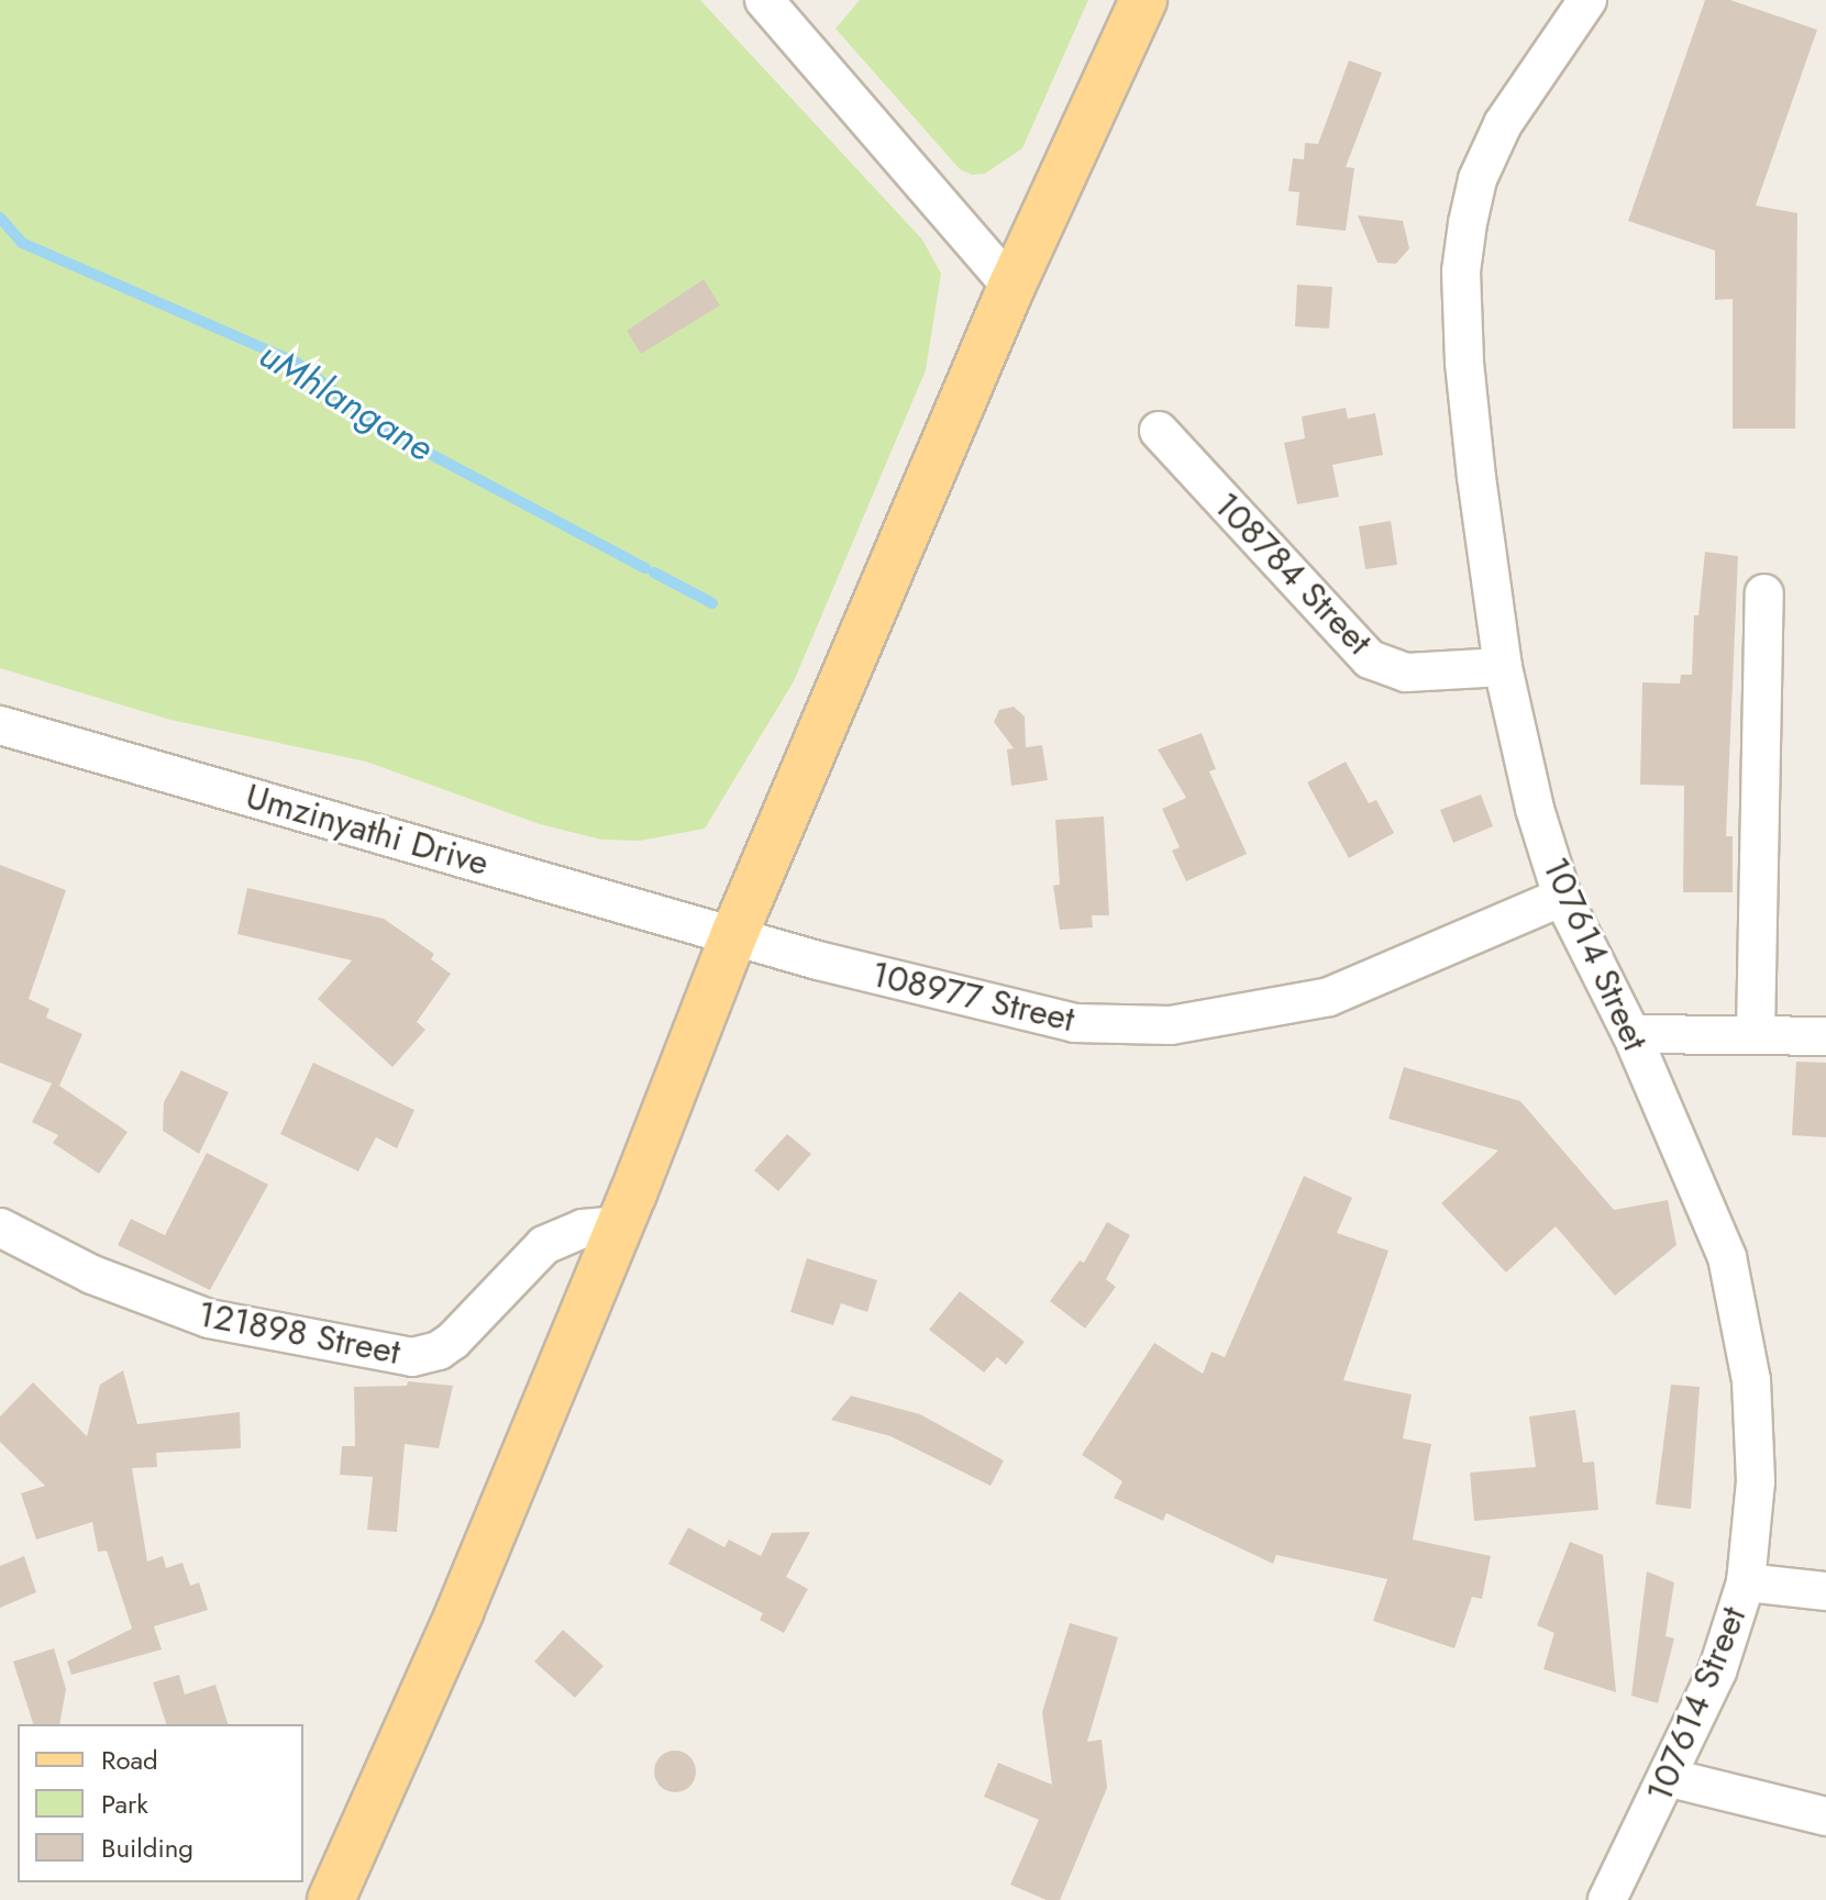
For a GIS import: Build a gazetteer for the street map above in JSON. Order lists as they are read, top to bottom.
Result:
{
  "streets": {
    "street": [
      "108784 Street",
      "Umzinyathi Drive",
      "107614 Street",
      "108977 Street",
      "121898 Street"
    ]
  },
  "crossings": [
    ["108784 Street", "107614 Street"],
    ["Umzinyathi Drive", "108977 Street"],
    ["107614 Street", "108977 Street"]
  ],
  "water": ["uMhlangane"],
  "legend": ["Road", "Park", "Building"]
}
